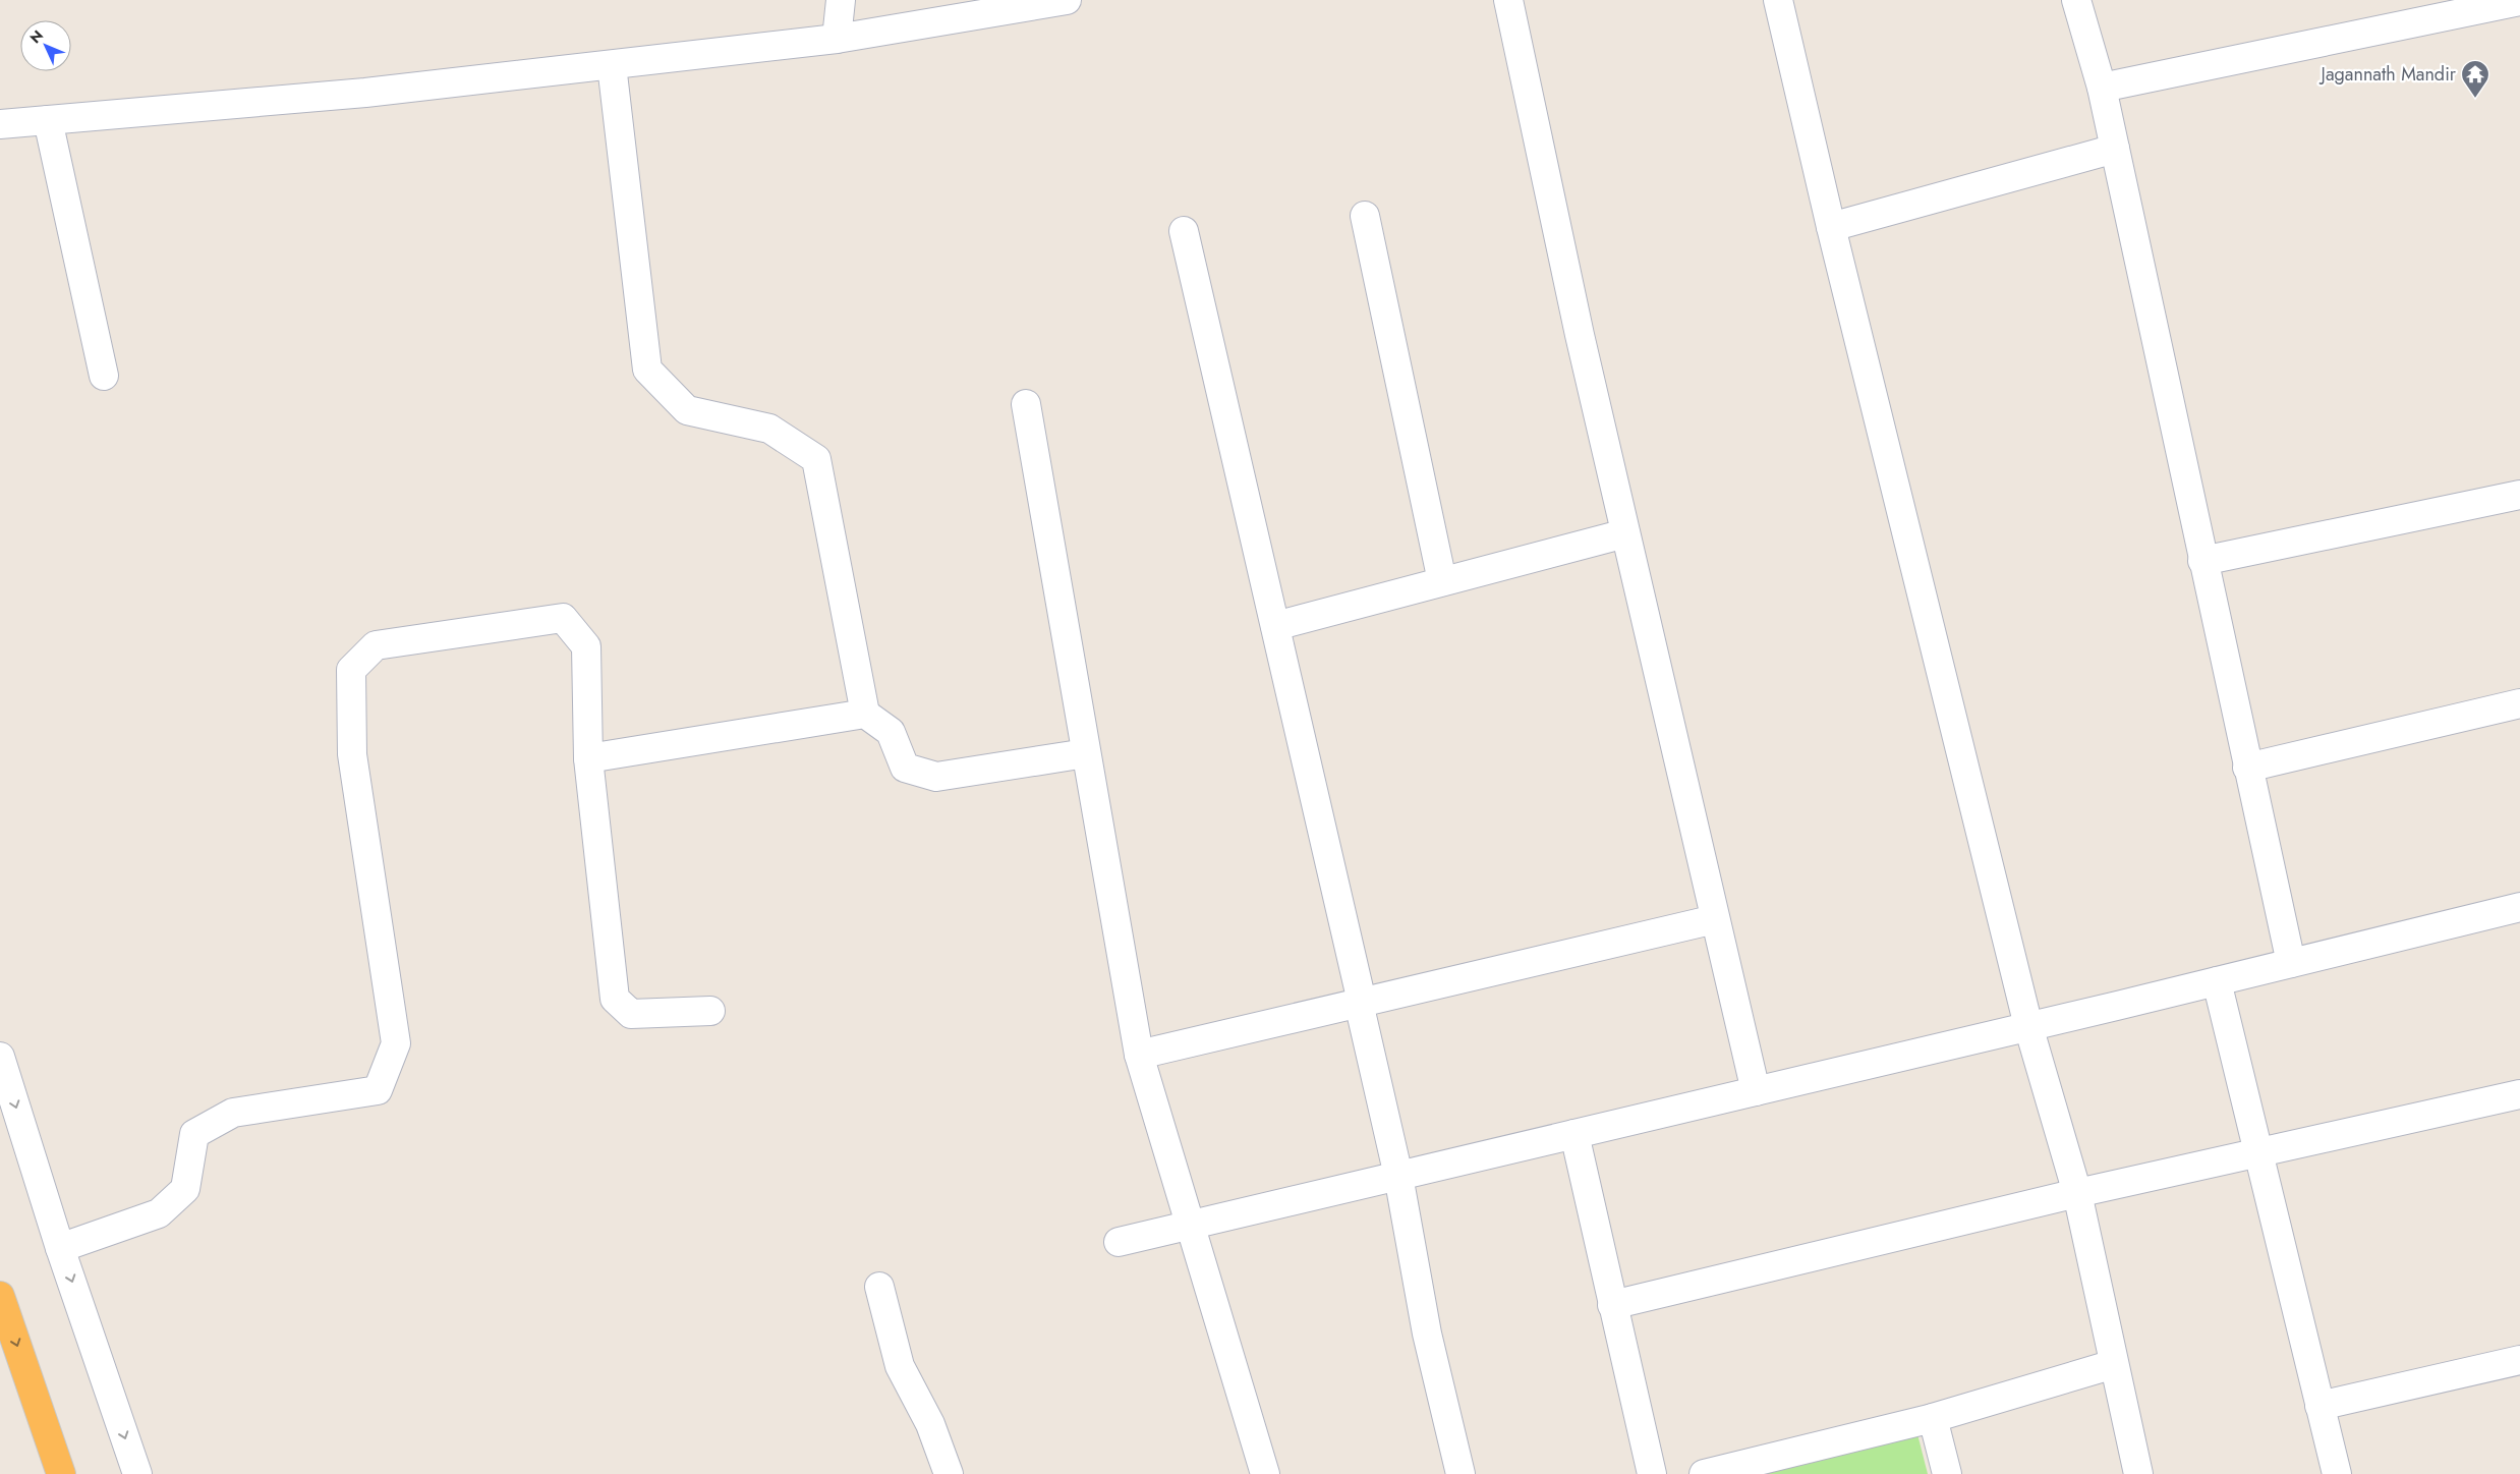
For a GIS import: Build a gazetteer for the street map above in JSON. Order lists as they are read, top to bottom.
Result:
{
  "places": {
    "temple": ["Jagannath Mandir"]
  },
  "north": "top left"
}
